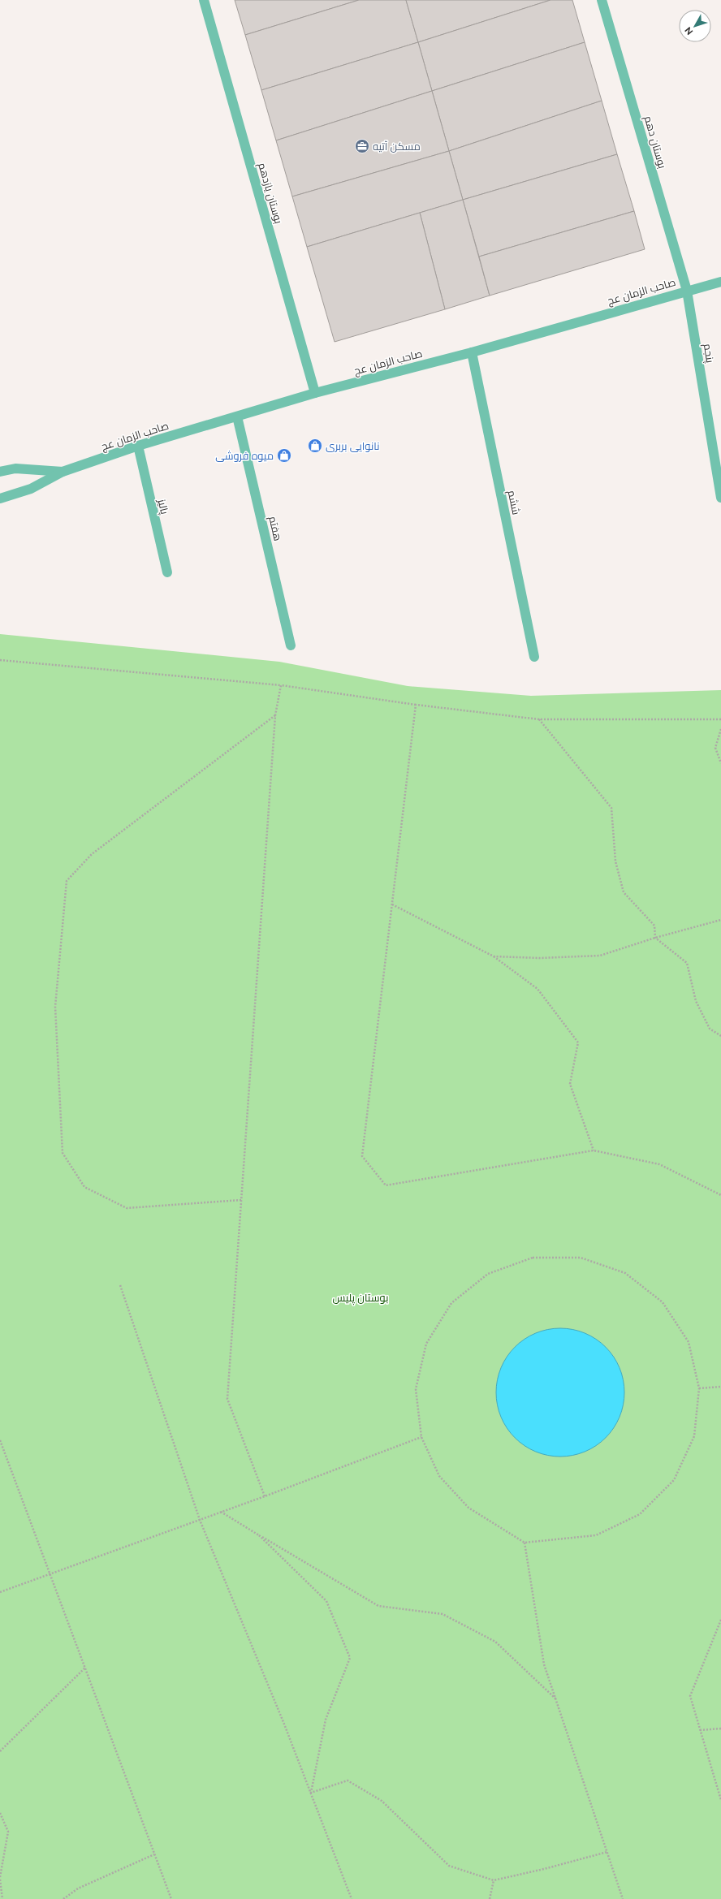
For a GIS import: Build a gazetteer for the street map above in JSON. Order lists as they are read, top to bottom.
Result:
{
  "streets": {
    "street": [
      "بوستان دهم",
      "بوستان یازدهم",
      "صاحب الزمان عج",
      "پنجم",
      "ششم",
      "پالیز",
      "هفتم"
    ]
  },
  "crossings": [
    ["بوستان دهم", "صاحب الزمان عج"],
    ["بوستان دهم", "پنجم"],
    ["بوستان یازدهم", "صاحب الزمان عج"],
    ["صاحب الزمان عج", "پنجم"],
    ["صاحب الزمان عج", "ششم"],
    ["صاحب الزمان عج", "پالیز"],
    ["صاحب الزمان عج", "هفتم"]
  ],
  "parks": ["بوستان پلیس"],
  "places": {
    "office": ["مسکن آتیه"],
    "shop": ["نانوایی بربری", "میوه فروشی"]
  },
  "north": "bottom left"
}
